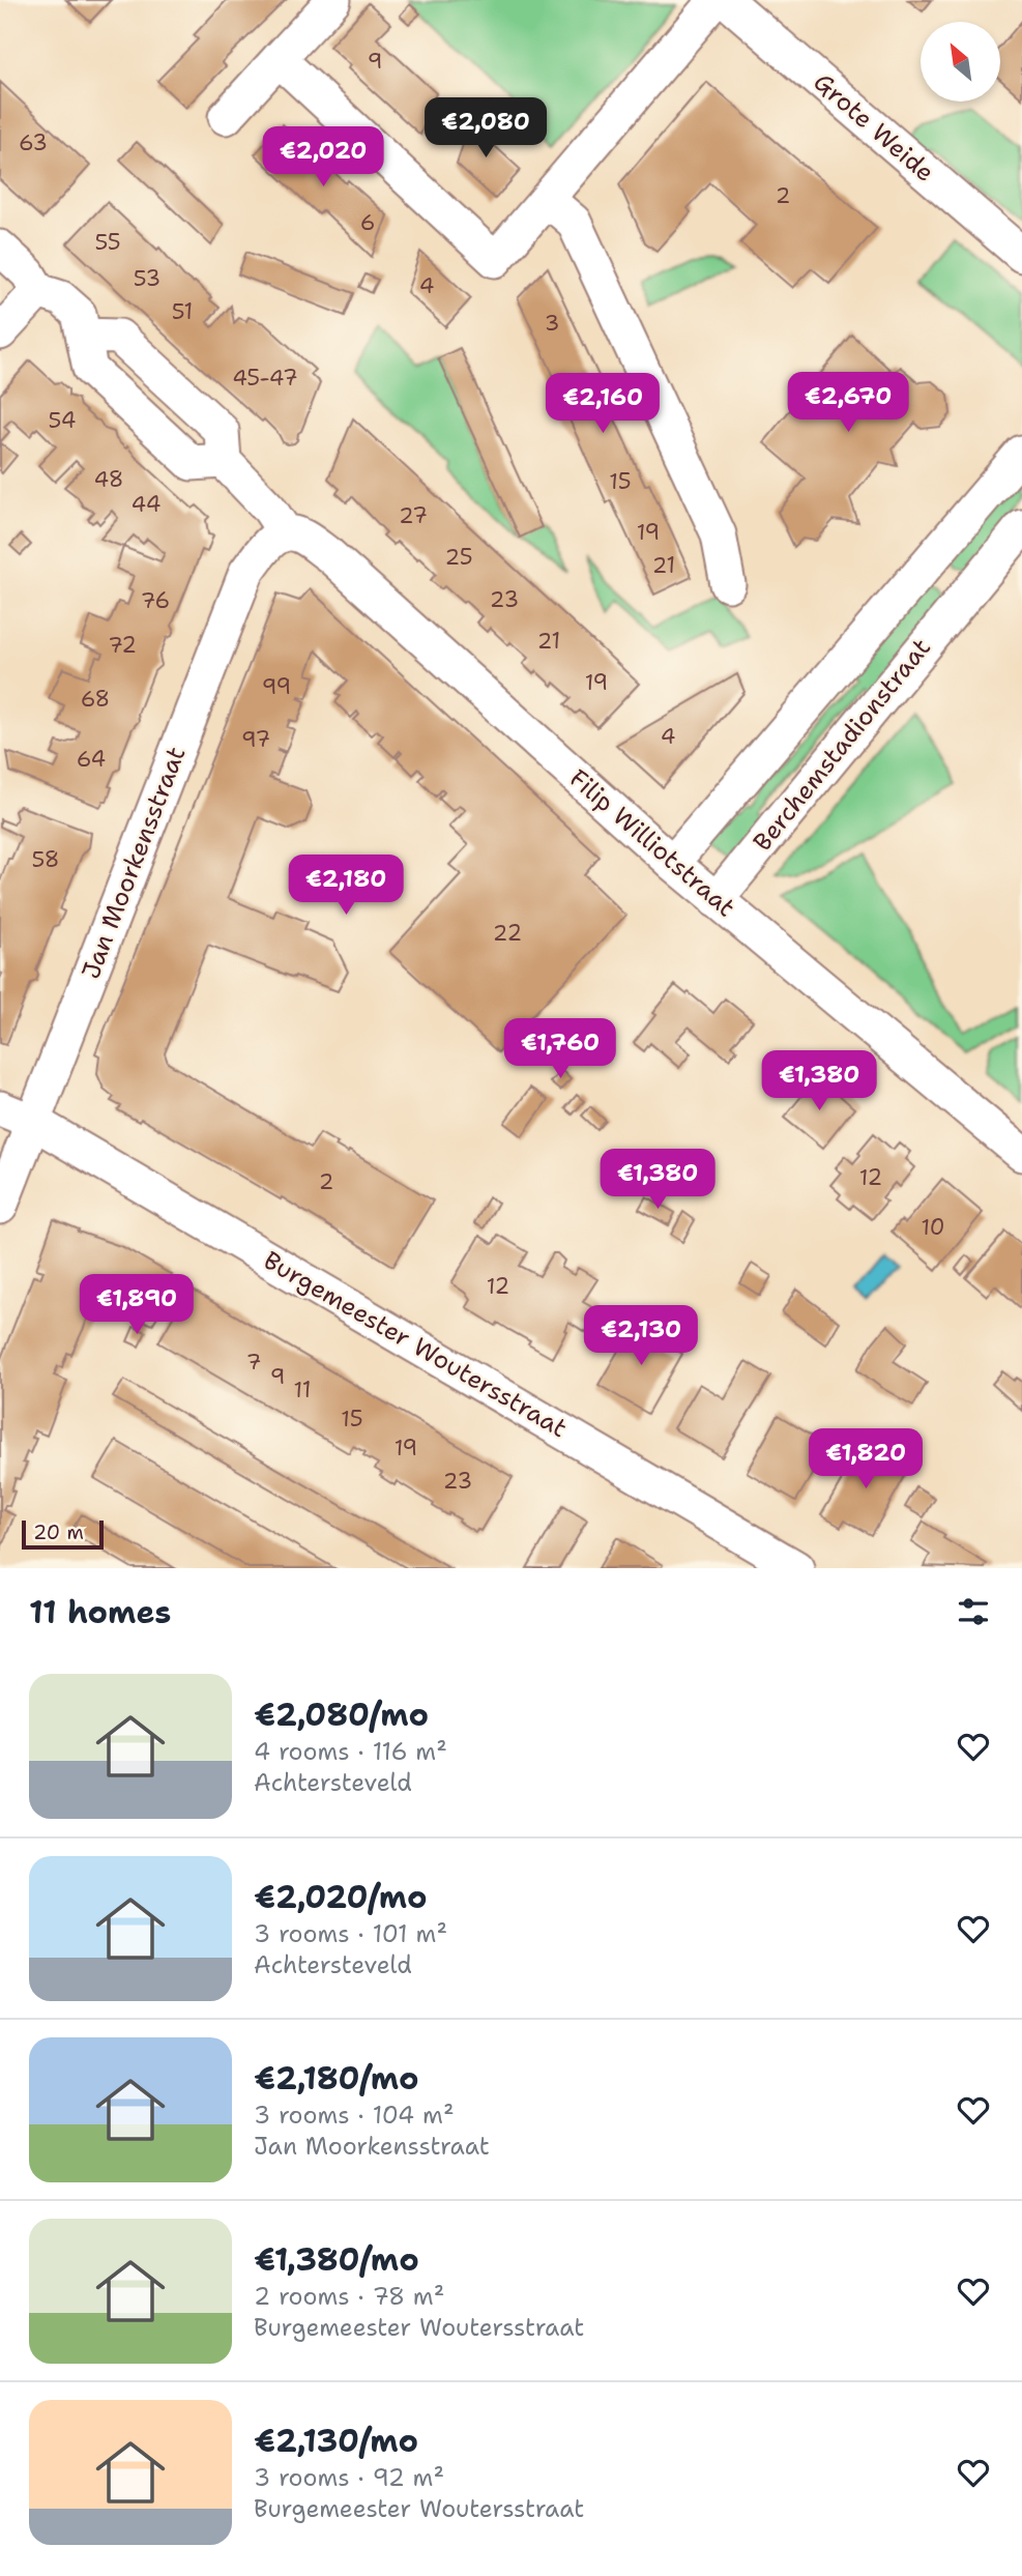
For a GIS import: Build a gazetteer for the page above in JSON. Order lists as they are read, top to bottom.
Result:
{
  "streets": {
    "street": [
      "Grote Weide",
      "Berchemstadionstraat",
      "Filip Williotstraat",
      "Jan Moorkensstraat",
      "Burgemeester Woutersstraat"
    ]
  },
  "crossings": [
    ["Berchemstadionstraat", "Filip Williotstraat"],
    ["Filip Williotstraat", "Jan Moorkensstraat"],
    ["Jan Moorkensstraat", "Burgemeester Woutersstraat"]
  ],
  "house_numbers": [
    "9",
    "63",
    "2",
    "6",
    "55",
    "53",
    "4",
    "51",
    "3",
    "45-47",
    "54",
    "48",
    "15",
    "44",
    "27",
    "19",
    "25",
    "21",
    "23",
    "76",
    "21",
    "72",
    "19",
    "99",
    "68",
    "4",
    "97",
    "64",
    "58",
    "22",
    "12",
    "2",
    "10",
    "12",
    "7",
    "9",
    "11",
    "15",
    "19",
    "23"
  ],
  "scale_bar": "20 m",
  "north": "top left",
  "page": {
    "price": [
      "€2,080",
      "€2,020",
      "€2,670",
      "€2,160",
      "€2,180",
      "€1,760",
      "€1,380",
      "€1,380",
      "€1,890",
      "€2,130",
      "€1,820"
    ],
    "scale": "20 m",
    "heading": "11 homes",
    "list": [
      {
        "name": "€2,080/mo",
        "note": "4 rooms · 116 m² · Achtersteveld"
      },
      {
        "name": "€2,020/mo",
        "note": "3 rooms · 101 m² · Achtersteveld"
      },
      {
        "name": "€2,180/mo",
        "note": "3 rooms · 104 m² · Jan Moorkensstraat"
      },
      {
        "name": "€1,380/mo",
        "note": "2 rooms · 78 m² · Burgemeester Woutersstraat"
      },
      {
        "name": "€2,130/mo",
        "note": "3 rooms · 92 m² · Burgemeester Woutersstraat"
      }
    ]
  }
}
